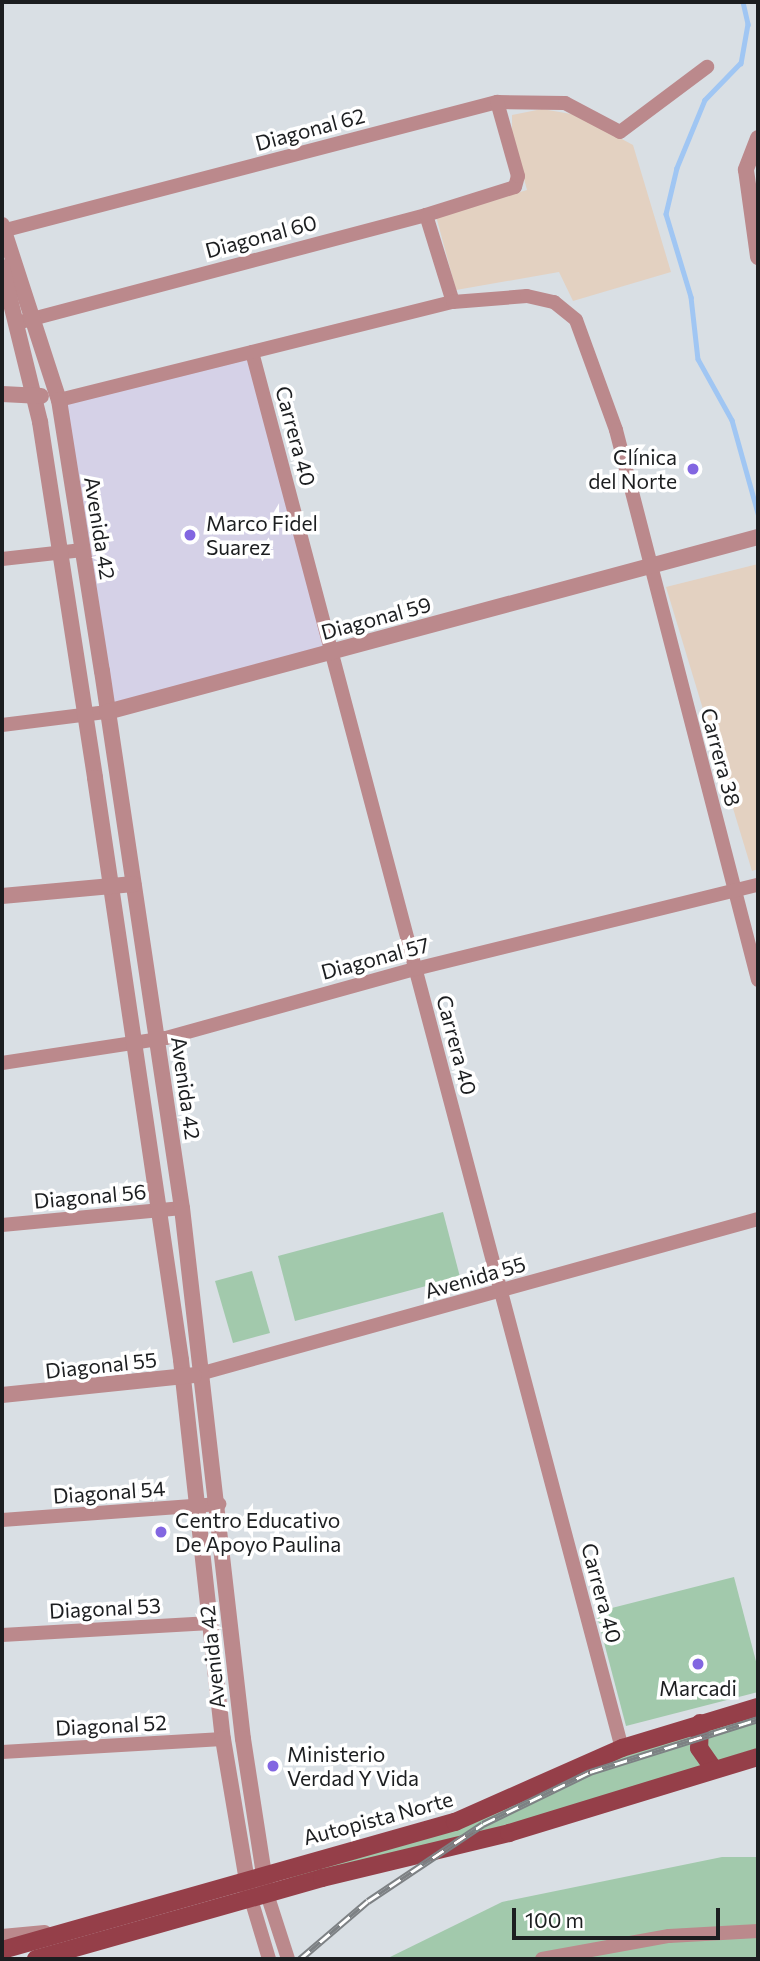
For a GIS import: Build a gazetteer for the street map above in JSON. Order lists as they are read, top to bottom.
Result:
{
  "streets": {
    "main road": ["Autopista Norte"],
    "street": [
      "Diagonal 62",
      "Diagonal 60",
      "Carrera 40",
      "Avenida 42",
      "Diagonal 59",
      "Carrera 38",
      "Diagonal 57",
      "Diagonal 56",
      "Avenida 55",
      "Diagonal 55",
      "Diagonal 54",
      "Diagonal 53",
      "Diagonal 52"
    ]
  },
  "crossings": [
    ["Diagonal 62", "Diagonal 60"],
    ["Diagonal 62", "Avenida 42"],
    ["Diagonal 60", "Avenida 42"],
    ["Carrera 40", "Diagonal 59"],
    ["Carrera 40", "Diagonal 57"],
    ["Carrera 40", "Avenida 55"],
    ["Carrera 40", "Autopista Norte"],
    ["Avenida 42", "Diagonal 59"],
    ["Avenida 42", "Diagonal 57"],
    ["Avenida 42", "Diagonal 56"],
    ["Avenida 42", "Avenida 55"],
    ["Avenida 42", "Diagonal 55"],
    ["Avenida 42", "Diagonal 54"],
    ["Avenida 42", "Diagonal 53"],
    ["Avenida 42", "Diagonal 52"],
    ["Avenida 42", "Autopista Norte"],
    ["Diagonal 59", "Carrera 38"],
    ["Carrera 38", "Diagonal 57"],
    ["Avenida 55", "Diagonal 55"]
  ],
  "places": [
    "Clínica del Norte",
    "Marco Fidel Suarez",
    "Centro Educativo De Apoyo Paulina",
    "Marcadi",
    "Ministerio Verdad Y Vida"
  ],
  "scale_bar": "100 m"
}
